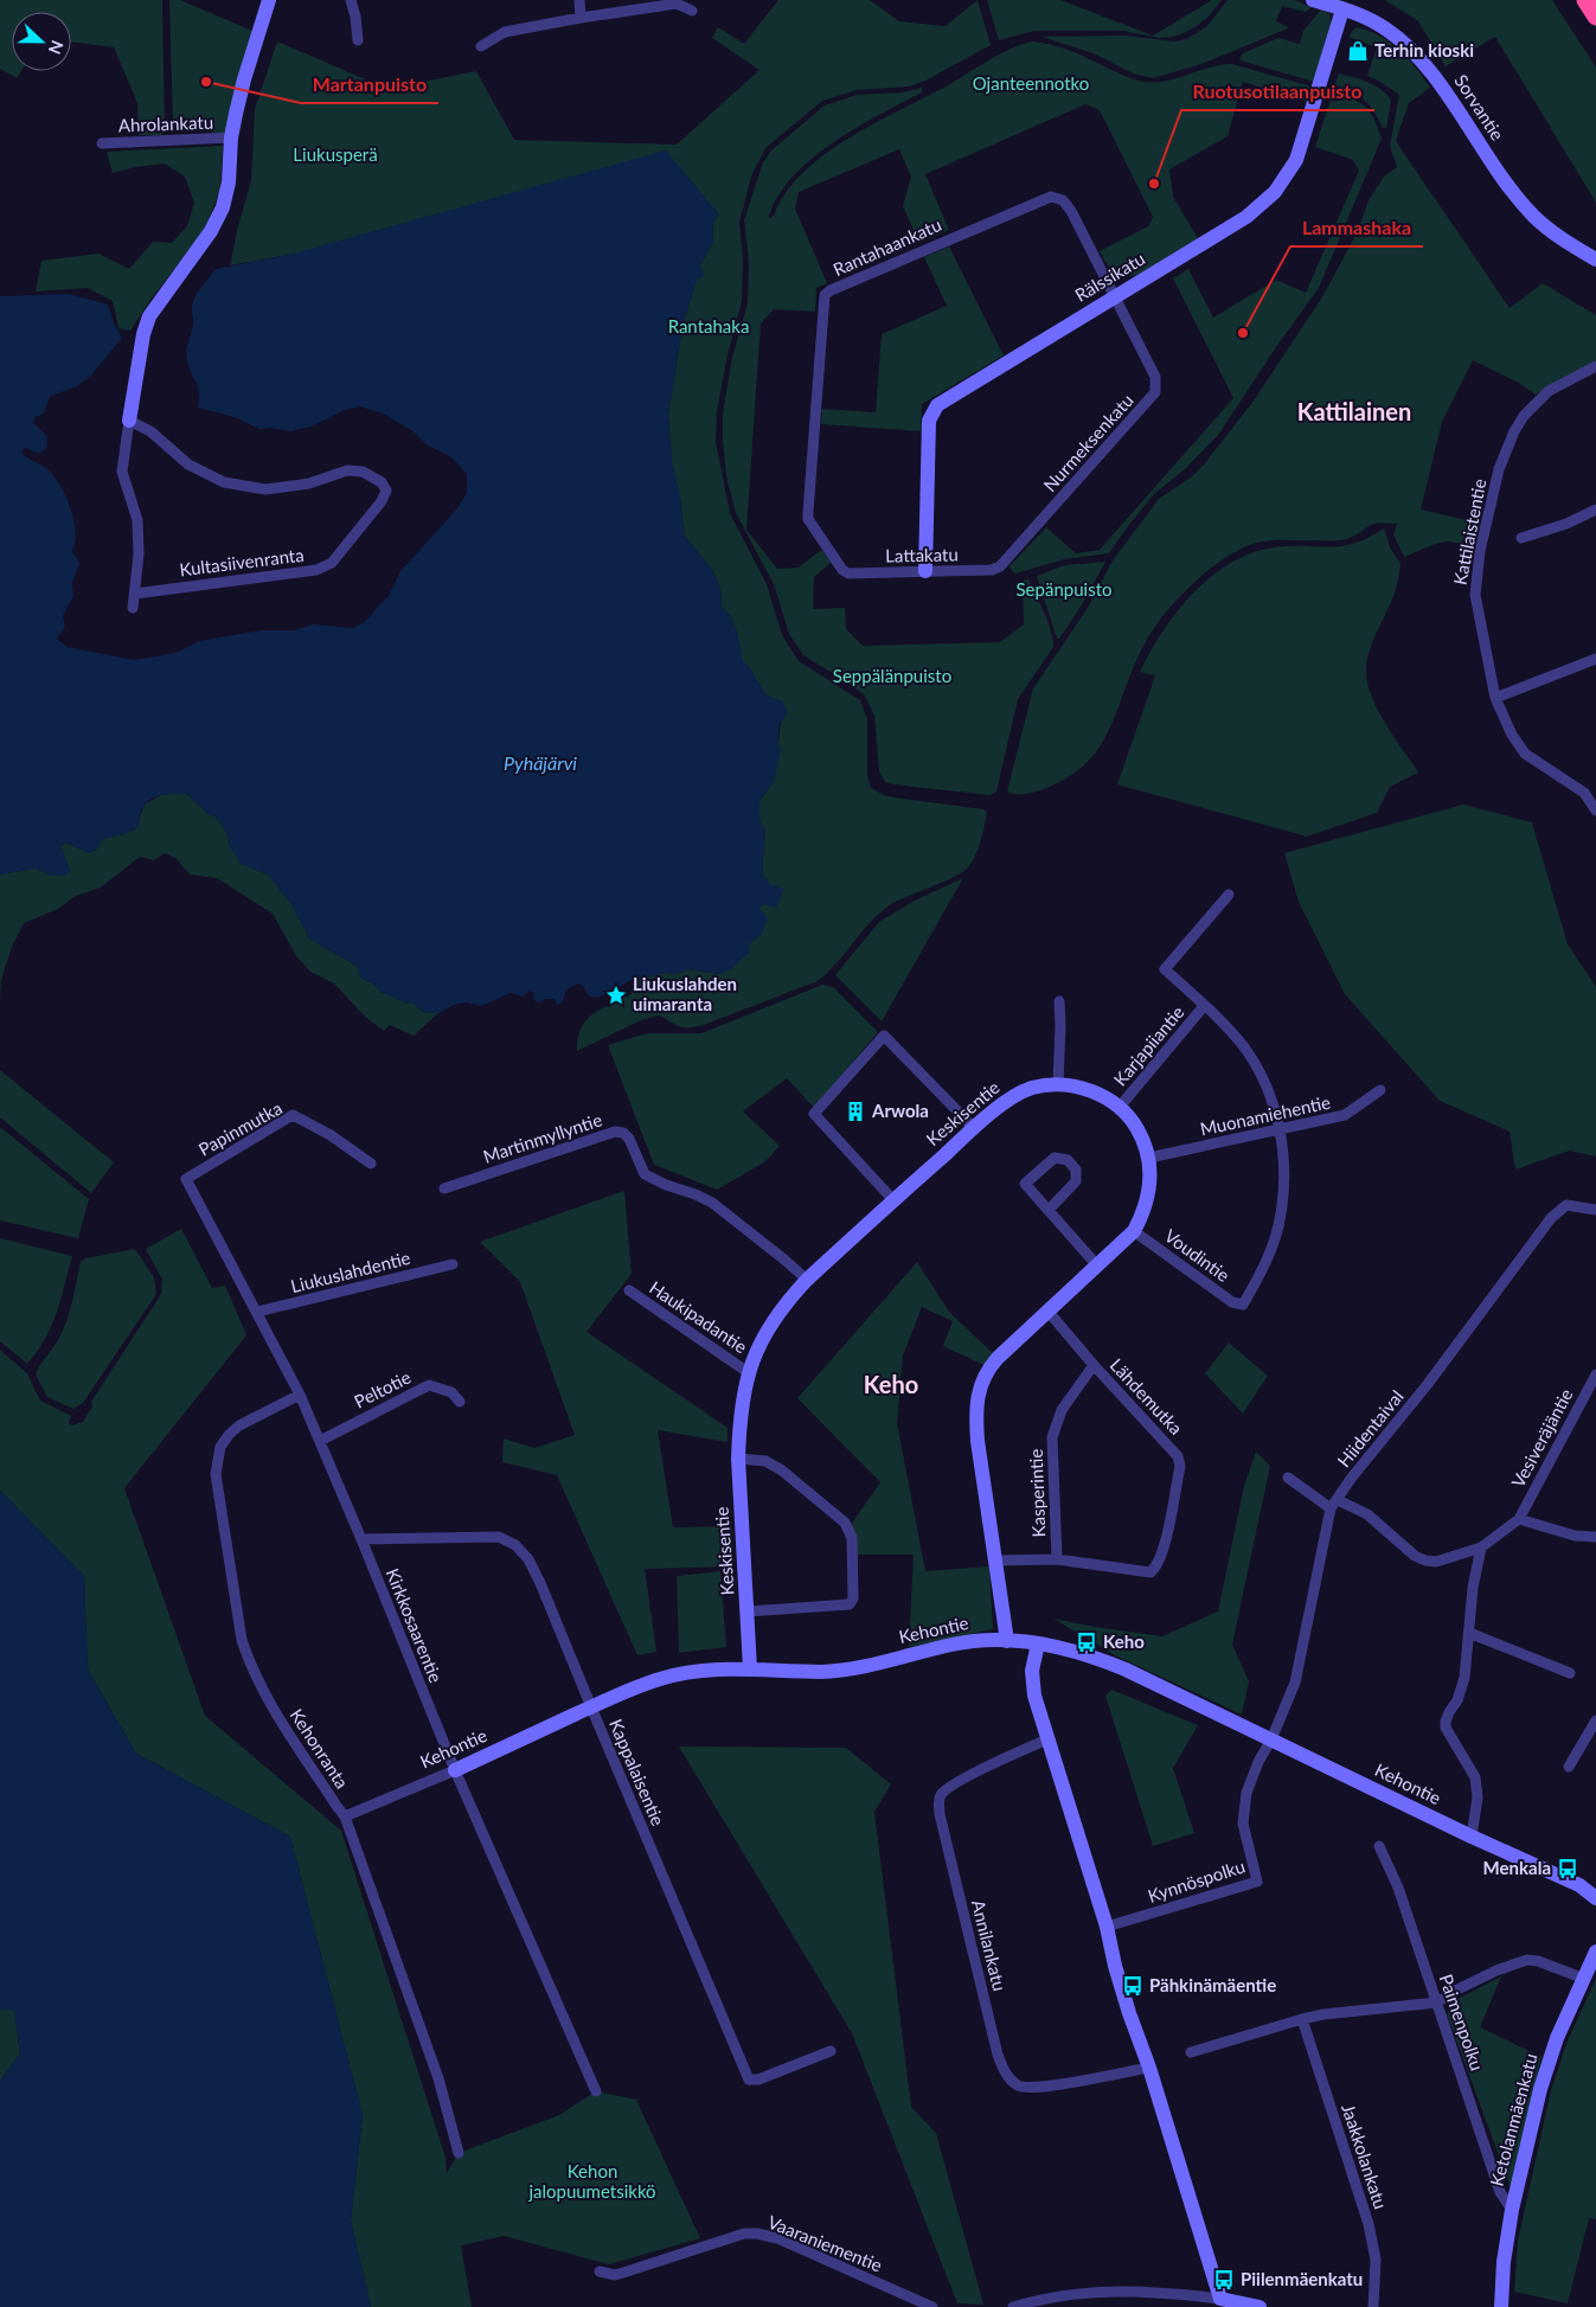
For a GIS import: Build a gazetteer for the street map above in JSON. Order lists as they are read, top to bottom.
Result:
{
  "streets": {
    "street": [
      "Sorvantie",
      "Ahrolankatu",
      "Rantahaankatu",
      "Rälssikatu",
      "Nurmeksenkatu",
      "Kattilaistentie",
      "Lattakatu",
      "Kultasiivenranta",
      "Karjapiiantie",
      "Keskisentie",
      "Muonamiehentie",
      "Papinmutka",
      "Martinmyllyntie",
      "Voudintie",
      "Liukuslahdentie",
      "Haukipadantie",
      "Peltotie",
      "Lähdemutka",
      "Hiidentaival",
      "Vesiveräjäntie",
      "Kasperintie",
      "Kirkkosaarentie",
      "Kehontie",
      "Kehonranta",
      "Kappalaisentie",
      "Kynnöspolku",
      "Annilankatu",
      "Paimenpolku",
      "Ketolanmäenkatu",
      "Jaakkolankatu",
      "Vaaraniementie"
    ]
  },
  "crossings": [
    ["Sorvantie", "Rälssikatu"],
    ["Rantahaankatu", "Rälssikatu"],
    ["Rantahaankatu", "Nurmeksenkatu"],
    ["Rantahaankatu", "Lattakatu"],
    ["Rälssikatu", "Nurmeksenkatu"],
    ["Rälssikatu", "Lattakatu"],
    ["Nurmeksenkatu", "Lattakatu"],
    ["Karjapiiantie", "Keskisentie"],
    ["Keskisentie", "Muonamiehentie"],
    ["Keskisentie", "Martinmyllyntie"],
    ["Keskisentie", "Voudintie"],
    ["Keskisentie", "Haukipadantie"],
    ["Keskisentie", "Lähdemutka"],
    ["Keskisentie", "Kehontie"],
    ["Muonamiehentie", "Voudintie"],
    ["Papinmutka", "Kirkkosaarentie"],
    ["Liukuslahdentie", "Kirkkosaarentie"],
    ["Peltotie", "Kirkkosaarentie"],
    ["Lähdemutka", "Kasperintie"],
    ["Hiidentaival", "Kehontie"],
    ["Hiidentaival", "Kynnöspolku"],
    ["Kirkkosaarentie", "Kehontie"],
    ["Kirkkosaarentie", "Kehonranta"],
    ["Kirkkosaarentie", "Kappalaisentie"],
    ["Kehontie", "Kehonranta"],
    ["Kehontie", "Kappalaisentie"],
    ["Kehontie", "Kynnöspolku"],
    ["Paimenpolku", "Ketolanmäenkatu"]
  ],
  "districts": ["Kattilainen", "Keho"],
  "water": ["Pyhäjärvi"],
  "parks": [
    "Ojanteennotko",
    "Liukusperä",
    "Rantahaka",
    "Sepänpuisto",
    "Seppälänpuisto",
    "Kehon jalopuumetsikkö"
  ],
  "places": {
    "shop": ["Terhin kioski"],
    "other": ["Martanpuisto", "Ruotusotilaanpuisto", "Lammashaka"],
    "place": ["Liukuslahden uimaranta"],
    "building": ["Arwola"],
    "bus stop": [
      "Keho",
      "Menkala",
      "Pähkinämäentie",
      "Piilenmäenkatu"
    ]
  },
  "north": "right"
}
